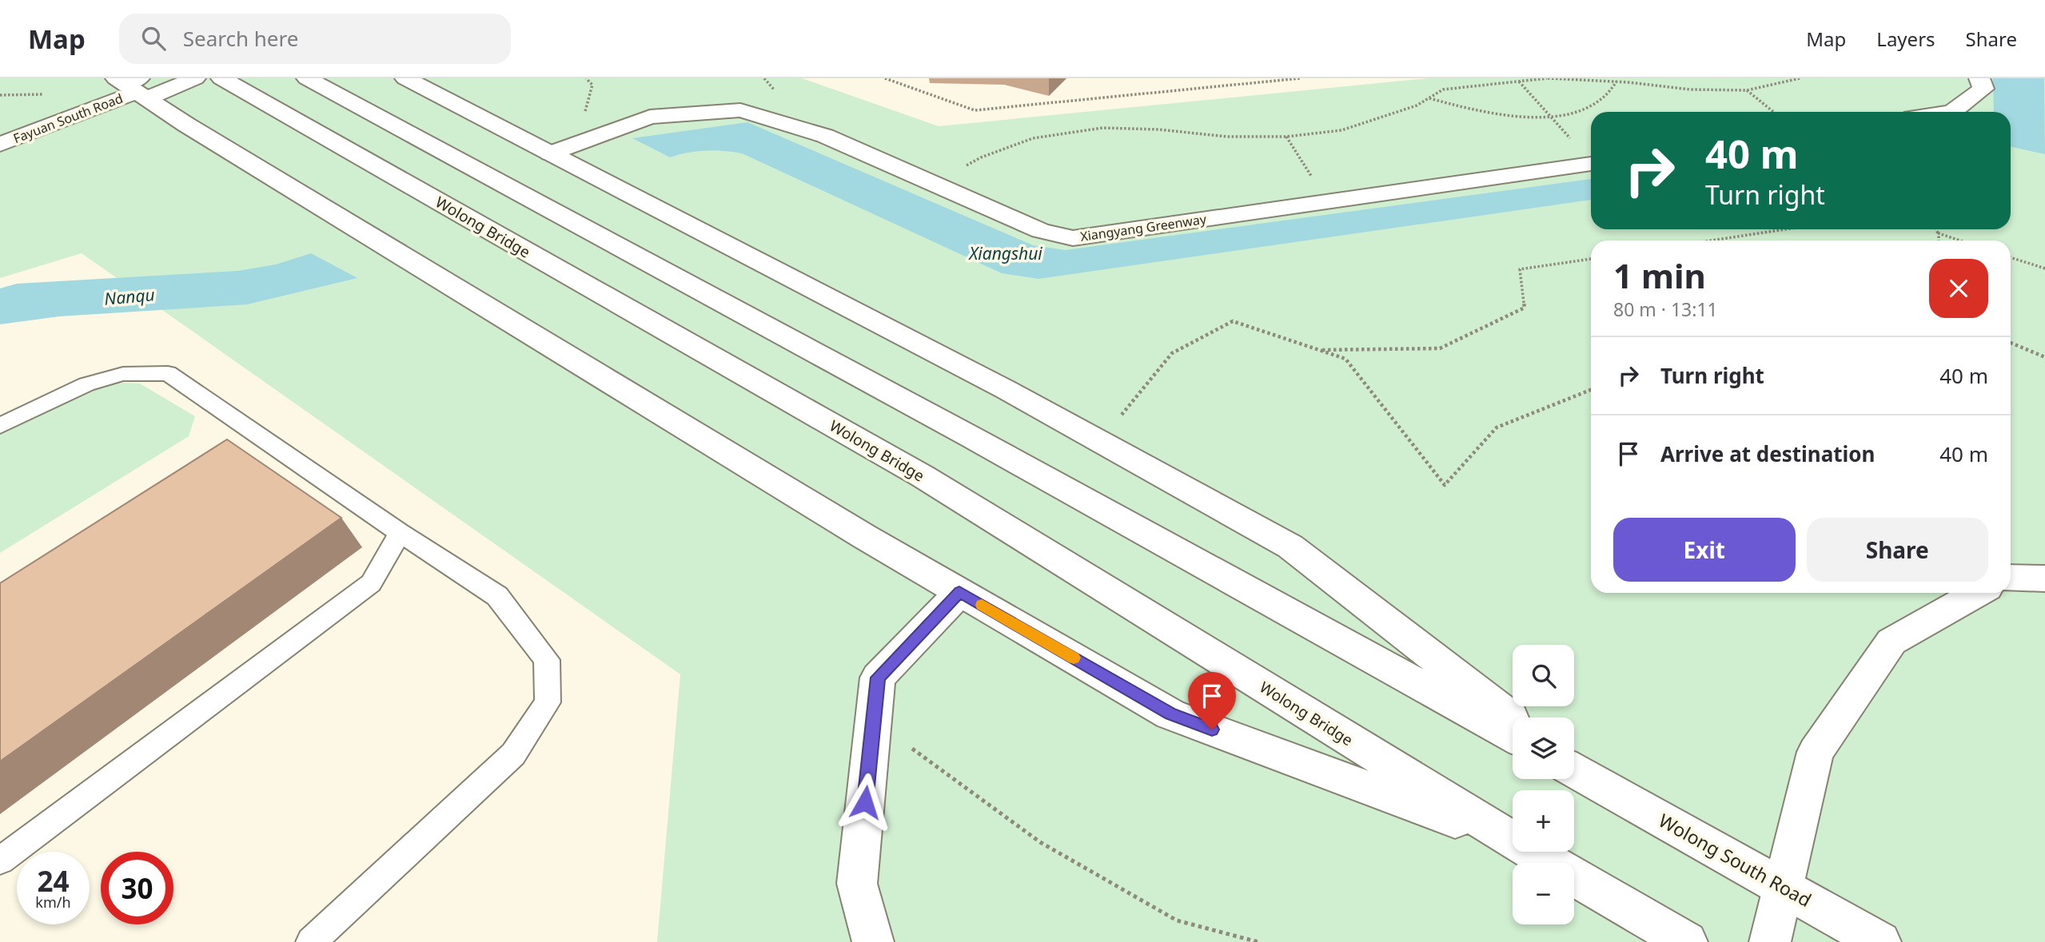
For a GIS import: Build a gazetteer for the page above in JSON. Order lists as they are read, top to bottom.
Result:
{
  "streets": {
    "main road": [
      "Fayuan South Road",
      "Wolong Bridge",
      "Xiangyang Greenway",
      "Wolong South Road"
    ]
  },
  "water": ["Xiangshui", "Nanqu"],
  "page": {
    "header": "Map",
    "search": "Search here",
    "nav": ["Map", "Layers", "Share"],
    "turn": ["40 m", "Turn right"],
    "heading": ["1 min", "80 m · 13:11"],
    "list": [
      {
        "name": "Turn right",
        "value": "40 m"
      },
      {
        "name": "Arrive at destination",
        "value": "40 m"
      }
    ],
    "buttons": ["Exit", "Share"],
    "map_buttons": ["+", "−"],
    "speed": "24 km/h",
    "limit": "30"
  }
}
